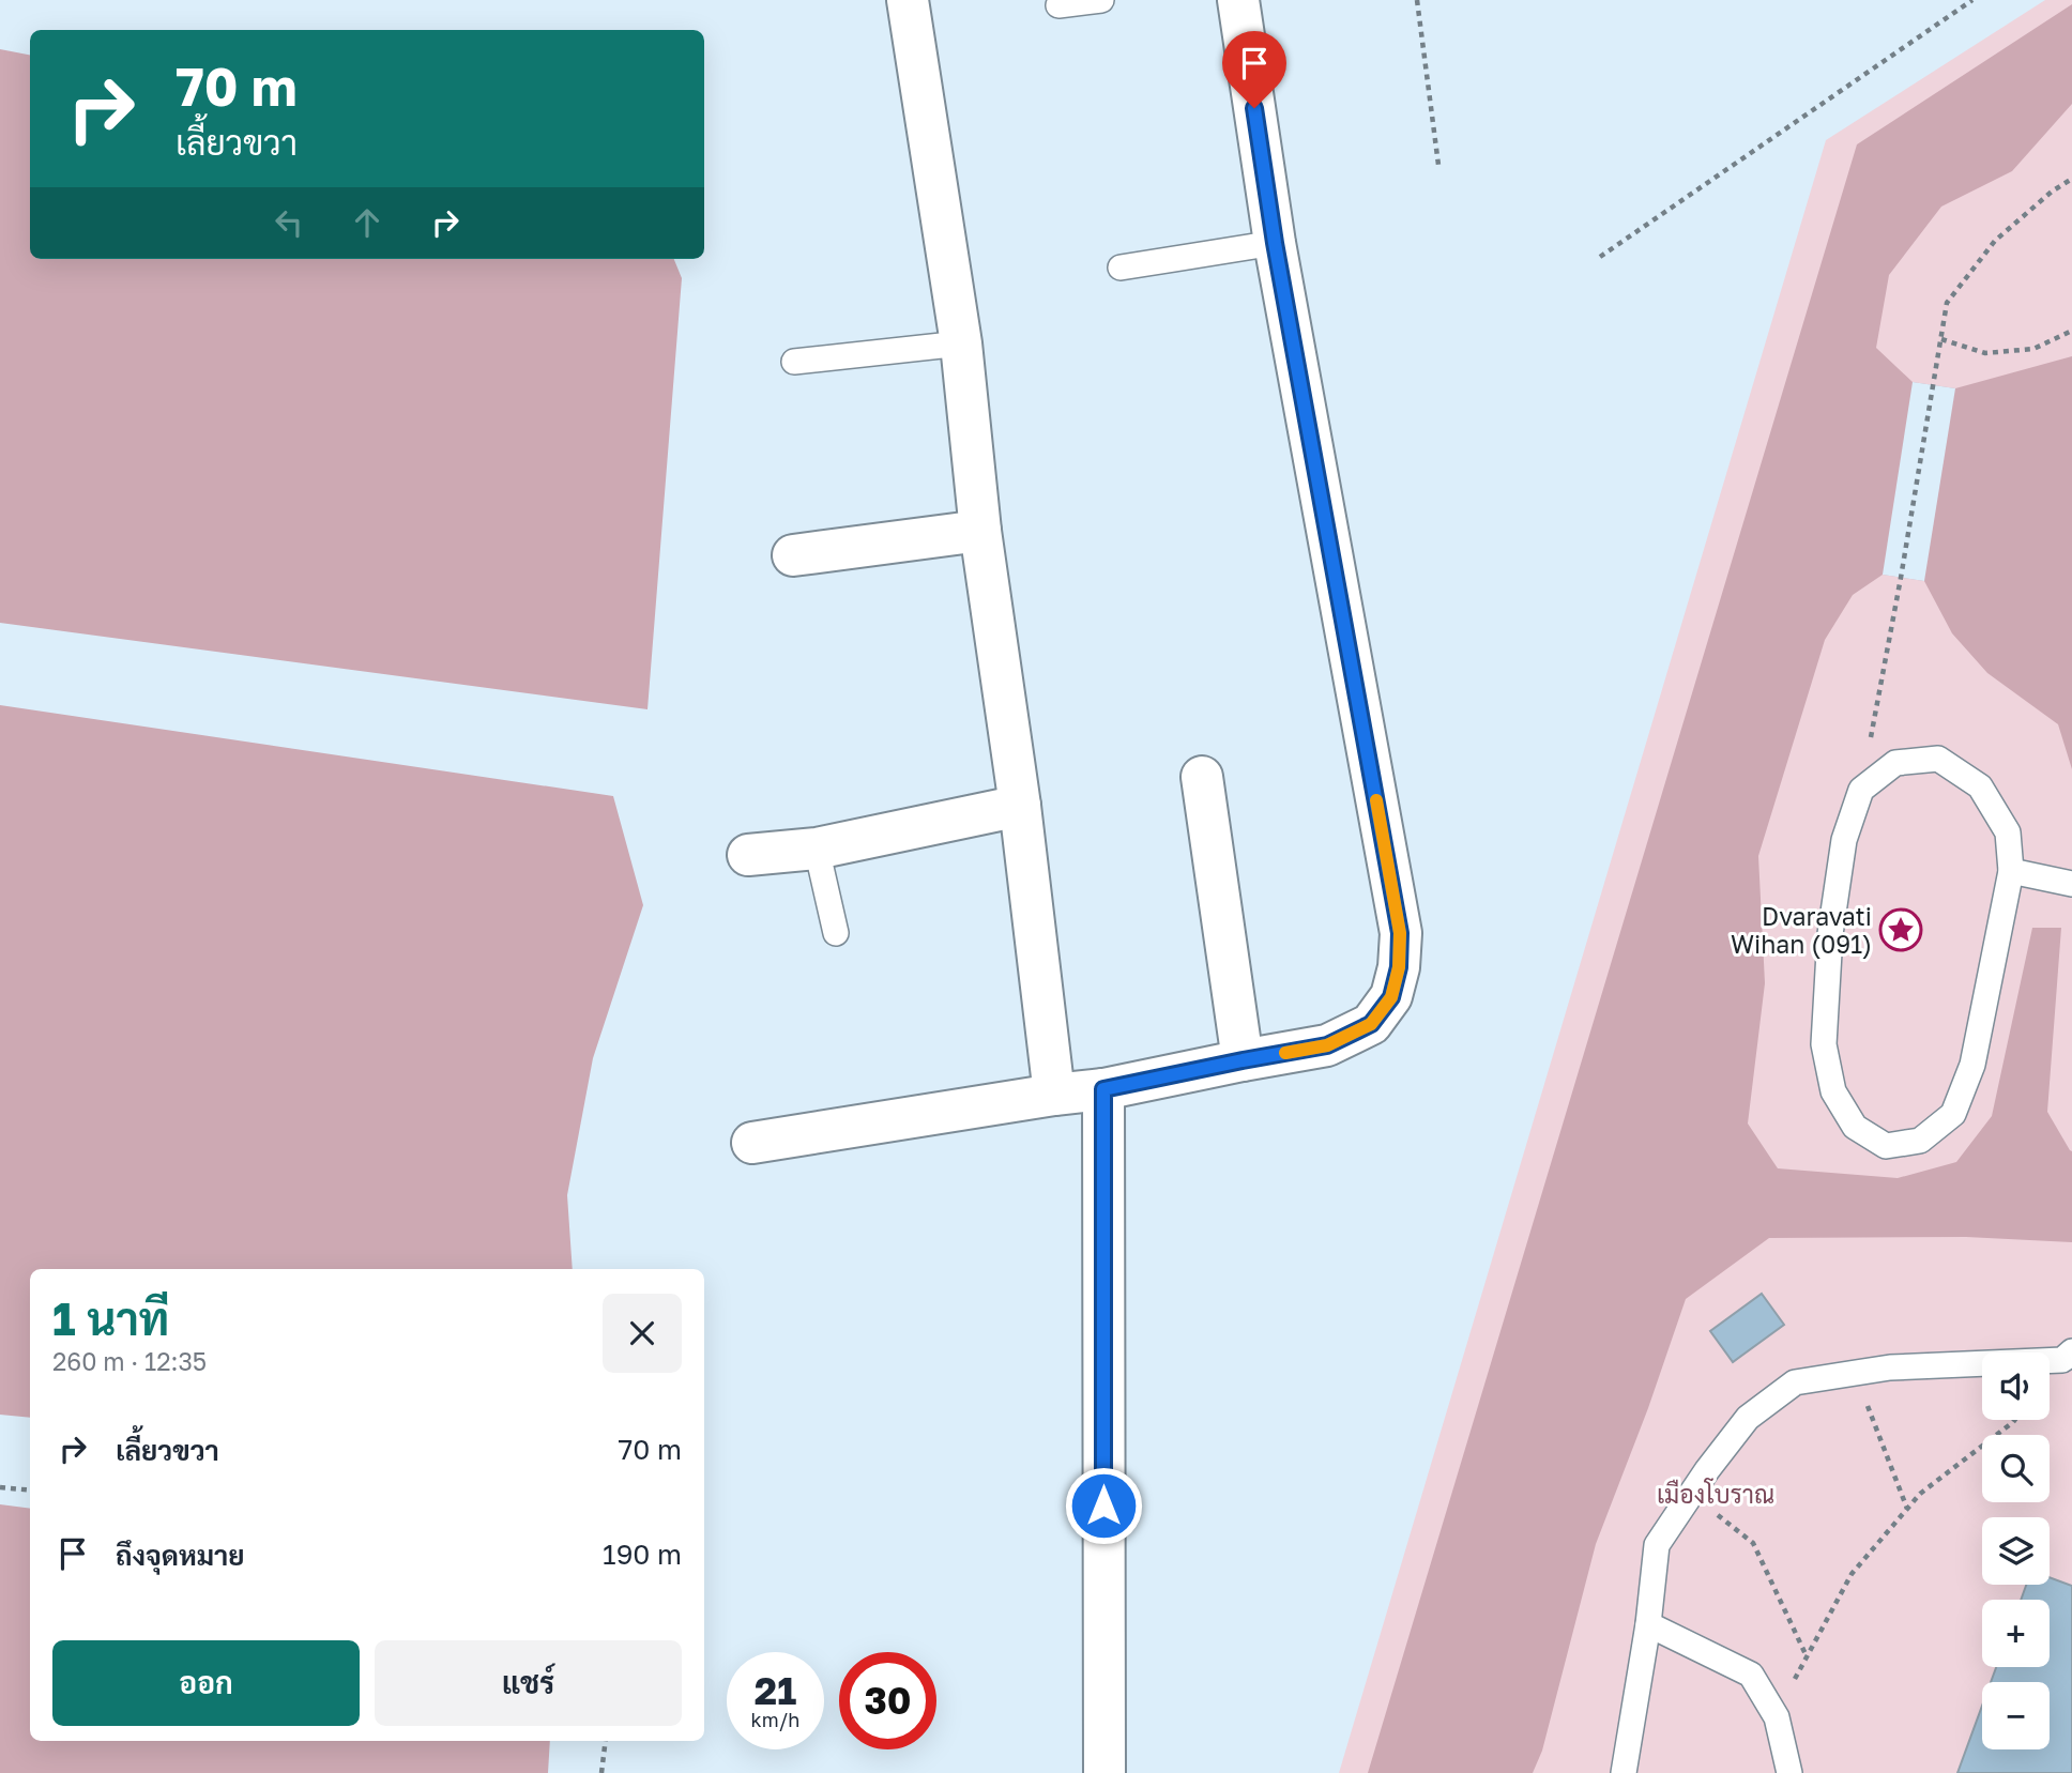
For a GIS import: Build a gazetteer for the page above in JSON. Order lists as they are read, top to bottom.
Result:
{
  "parks": ["เมืองโบราณ"],
  "places": {
    "place": ["Dvaravati Wihan (091)"]
  },
  "page": {
    "turn": ["70 m", "เลี้ยวขวา"],
    "heading": ["1 นาที", "260 m · 12:35"],
    "map_buttons": ["+", "−"],
    "list": [
      {
        "name": "เลี้ยวขวา",
        "value": "70 m"
      },
      {
        "name": "ถึงจุดหมาย",
        "value": "190 m"
      }
    ],
    "buttons": ["ออก", "แชร์"],
    "speed": "21 km/h",
    "limit": "30"
  }
}
